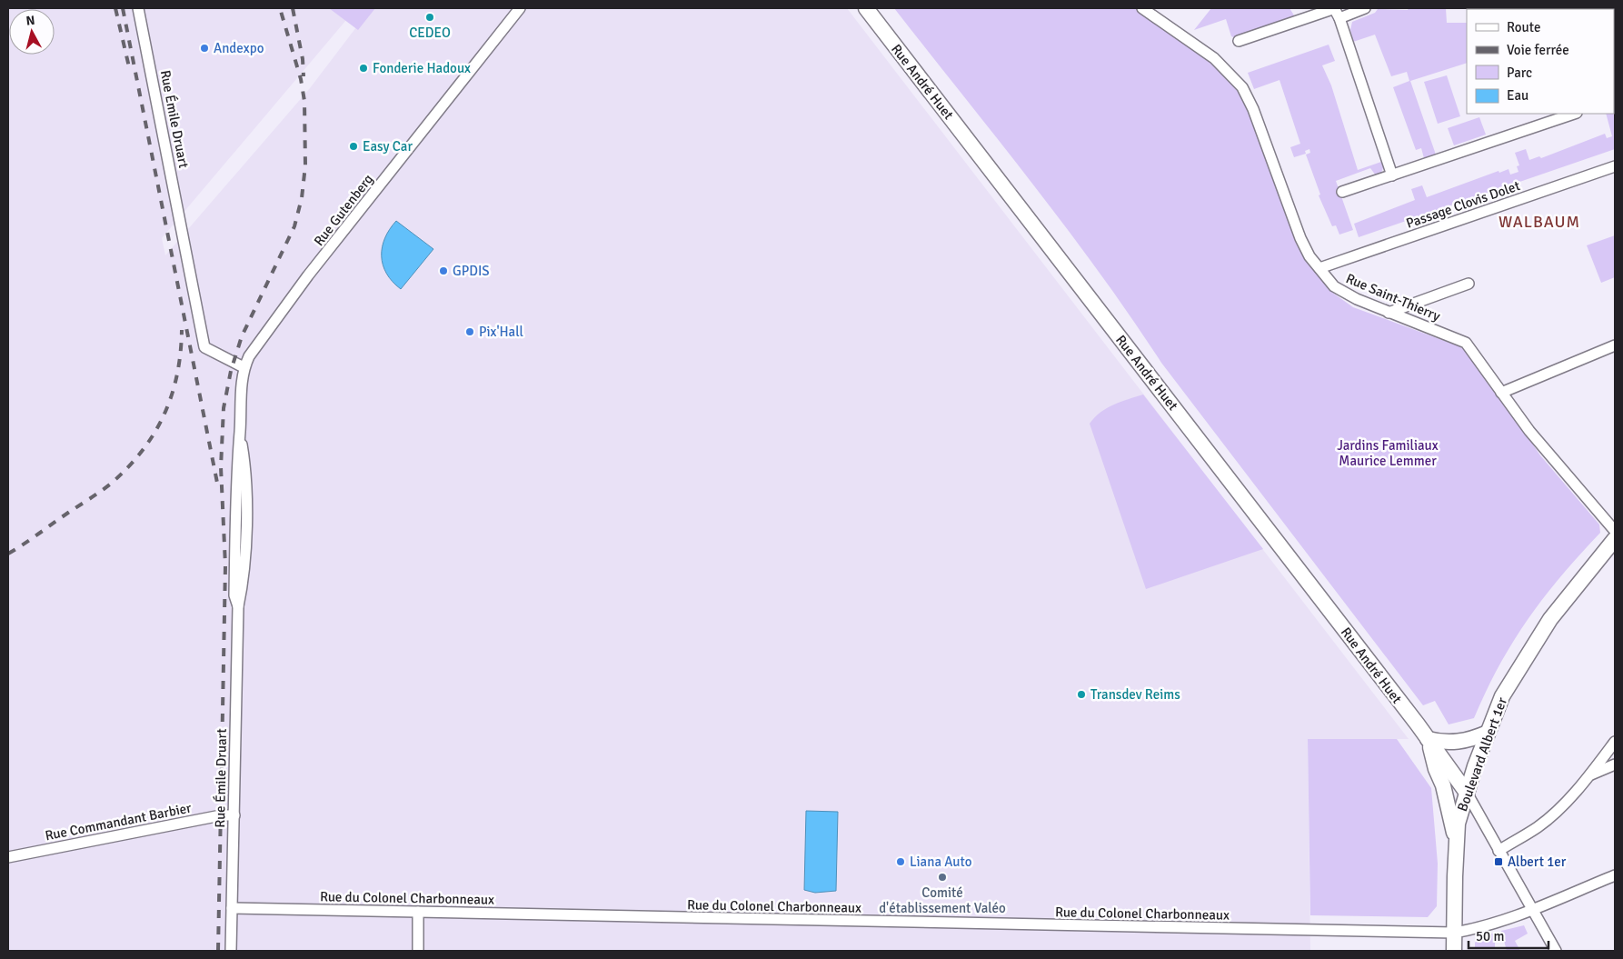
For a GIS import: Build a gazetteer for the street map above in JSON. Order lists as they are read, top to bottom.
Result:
{
  "streets": {
    "street": [
      "Rue André Huet",
      "Rue Émile Druart",
      "Passage Clovis Dolet",
      "Rue Gutenberg",
      "Rue Saint-Thierry",
      "Boulevard Albert 1er",
      "Rue Commandant Barbier",
      "Rue du Colonel Charbonneaux"
    ]
  },
  "crossings": [
    ["Rue André Huet", "Boulevard Albert 1er"],
    ["Rue Émile Druart", "Rue Gutenberg"],
    ["Rue Émile Druart", "Rue Commandant Barbier"],
    ["Rue Émile Druart", "Rue du Colonel Charbonneaux"],
    ["Passage Clovis Dolet", "Rue Saint-Thierry"],
    ["Boulevard Albert 1er", "Rue du Colonel Charbonneaux"]
  ],
  "districts": ["WALBAUM"],
  "parks": ["Jardins Familiaux Maurice Lemmer"],
  "places": {
    "other": [
      "CEDEO",
      "Andexpo",
      "Fonderie Hadoux",
      "Easy Car",
      "GPDIS",
      "Pix'Hall",
      "Transdev Reims",
      "Liana Auto",
      "Comité d'établissement Valéo"
    ],
    "transit": ["Albert 1er"]
  },
  "legend": [
    "Route",
    "Voie ferrée",
    "Parc",
    "Eau"
  ],
  "scale_bar": "50 m",
  "north": "top"
}
